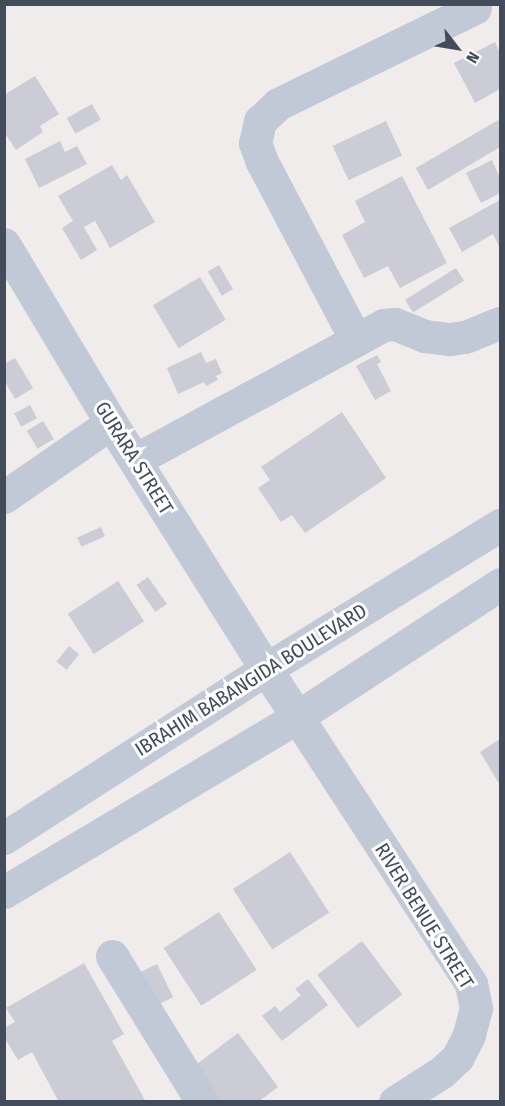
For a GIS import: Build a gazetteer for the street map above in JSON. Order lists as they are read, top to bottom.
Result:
{
  "streets": {
    "street": ["GURARA STREET", "IBRAHIM BABANGIDA BOULEVARD", "RIVER BENUE STREET"]
  },
  "crossings": [
    ["GURARA STREET", "IBRAHIM BABANGIDA BOULEVARD"],
    ["GURARA STREET", "RIVER BENUE STREET"]
  ],
  "north": "bottom right"
}
